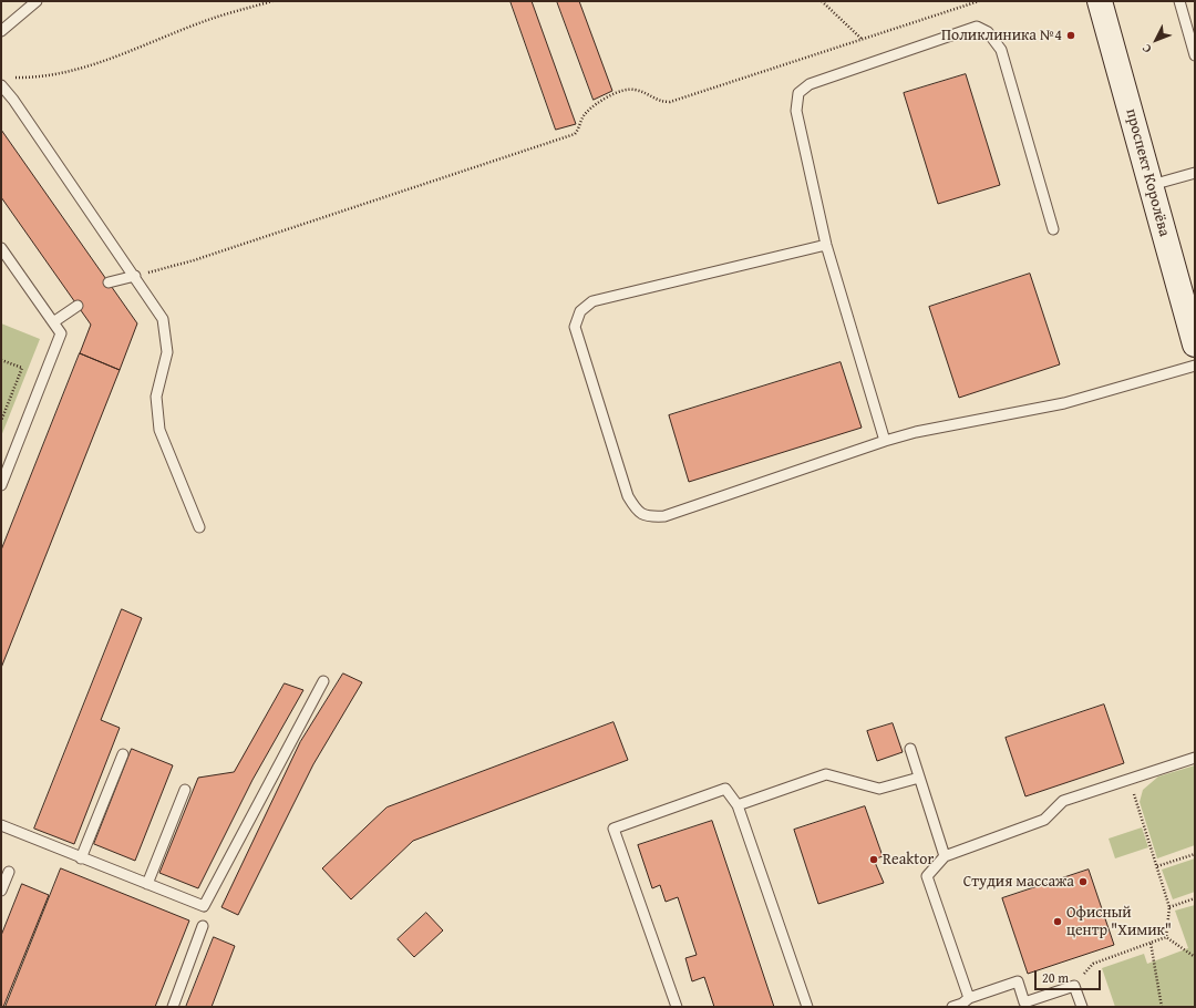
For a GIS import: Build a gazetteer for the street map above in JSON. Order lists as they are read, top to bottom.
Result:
{
  "streets": {
    "main road": ["проспект Королёва"]
  },
  "places": [
    "Поликлиника №4",
    "Reaktor",
    "Студия массажа",
    "Офисный центр \"Химик\""
  ],
  "scale_bar": "20 m",
  "north": "bottom left"
}
